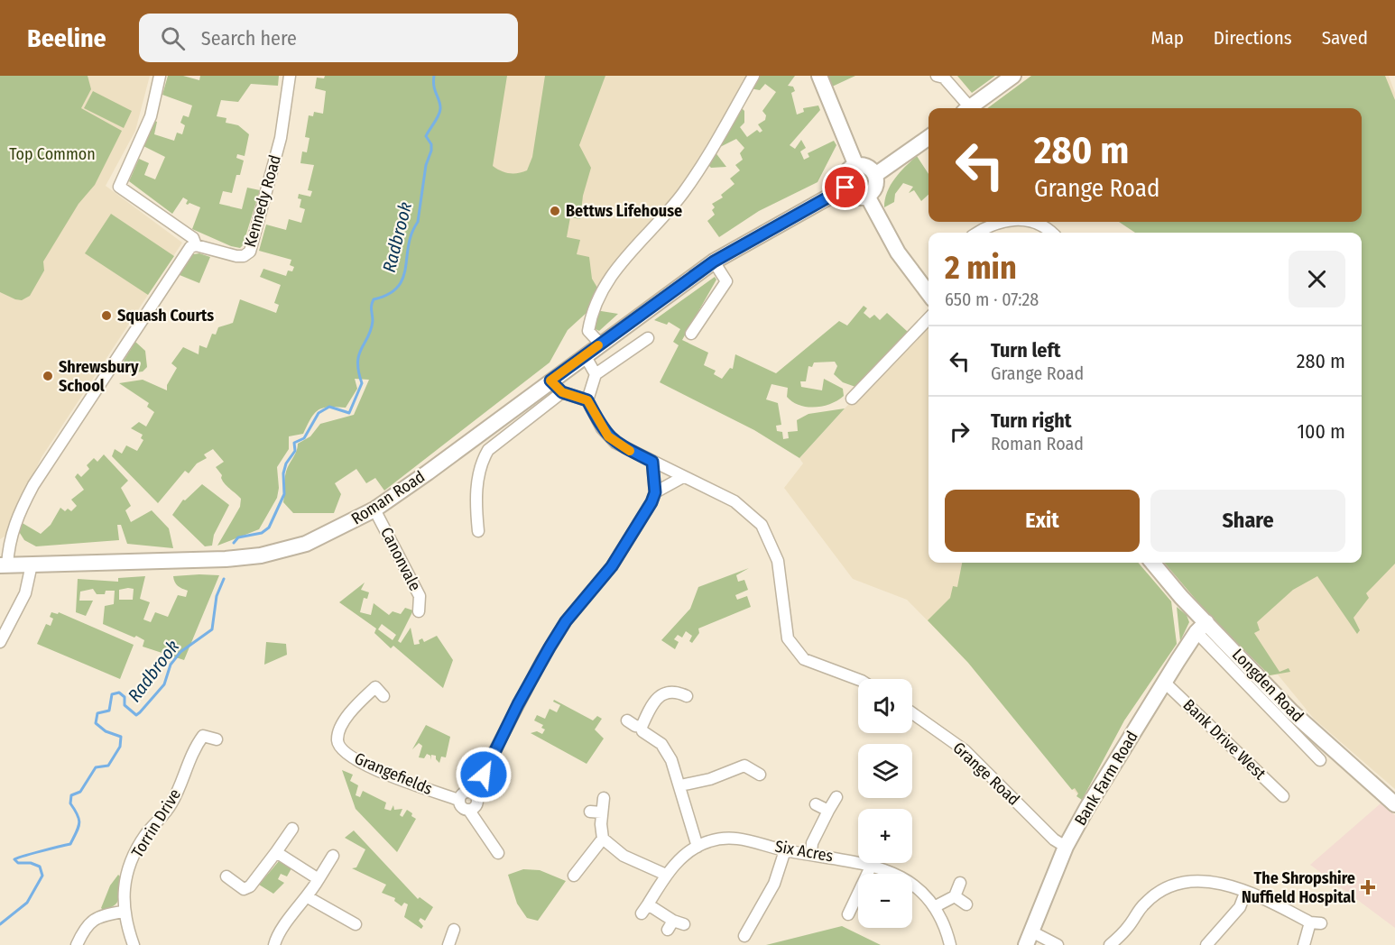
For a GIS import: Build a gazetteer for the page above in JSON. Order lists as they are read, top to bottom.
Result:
{
  "streets": {
    "main road": ["Roman Road", "Longden Road", "Bank Farm Road"],
    "street": [
      "Kennedy Road",
      "Canonvale",
      "Bank Drive West",
      "Grangefields",
      "Grange Road",
      "Torrin Drive",
      "Six Acres"
    ]
  },
  "crossings": [
    ["Roman Road", "Canonvale"],
    ["Longden Road", "Bank Farm Road"],
    ["Bank Drive West", "Bank Farm Road"],
    ["Grange Road", "Bank Farm Road"]
  ],
  "water": ["Radbrook"],
  "parks": ["Top Common"],
  "places": {
    "other": ["Bettws Lifehouse", "Squash Courts", "Shrewsbury School"],
    "health": ["The Shropshire Nuffield Hospital"]
  },
  "page": {
    "header": "Beeline",
    "search": "Search here",
    "nav": ["Map", "Directions", "Saved"],
    "turn": ["280 m", "Grange Road"],
    "heading": ["2 min", "650 m · 07:28"],
    "list": [
      {
        "name": "Turn left",
        "note": "Grange Road",
        "value": "280 m"
      },
      {
        "name": "Turn right",
        "note": "Roman Road",
        "value": "100 m"
      }
    ],
    "buttons": ["Exit", "Share"],
    "map_buttons": ["+", "−"]
  }
}
